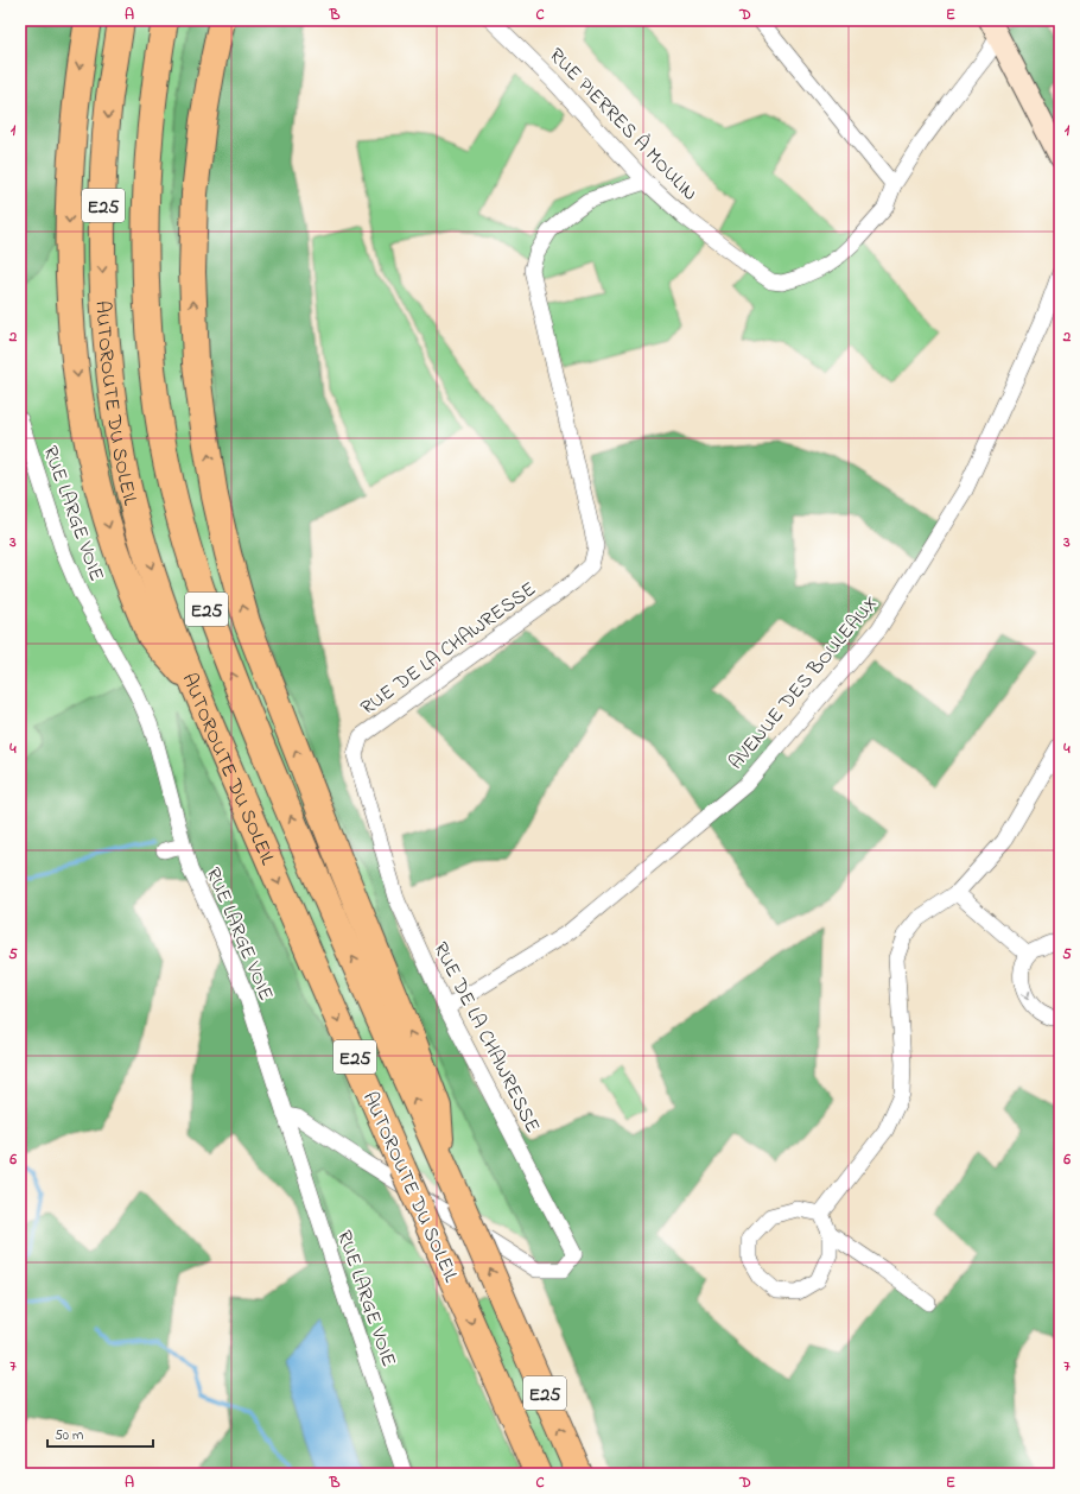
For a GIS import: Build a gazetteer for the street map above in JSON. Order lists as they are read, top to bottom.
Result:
{
  "streets": {
    "highway": ["E25", "AUTOROUTE DU SOLEIL"],
    "street": [
      "RUE PIERRES À MOULIN",
      "RUE LARGE VOIE",
      "RUE DE LA CHAWRESSE",
      "AVENUE DES BOULEAUX"
    ]
  },
  "crossings": [
    ["RUE PIERRES À MOULIN", "RUE DE LA CHAWRESSE"],
    ["RUE LARGE VOIE", "RUE DE LA CHAWRESSE"],
    ["RUE DE LA CHAWRESSE", "AVENUE DES BOULEAUX"]
  ],
  "scale_bar": "50 m",
  "grid": {
    "columns": [
      "A",
      "B",
      "C",
      "D",
      "E"
    ],
    "rows": [
      "1",
      "2",
      "3",
      "4",
      "5",
      "6",
      "7"
    ]
  }
}
